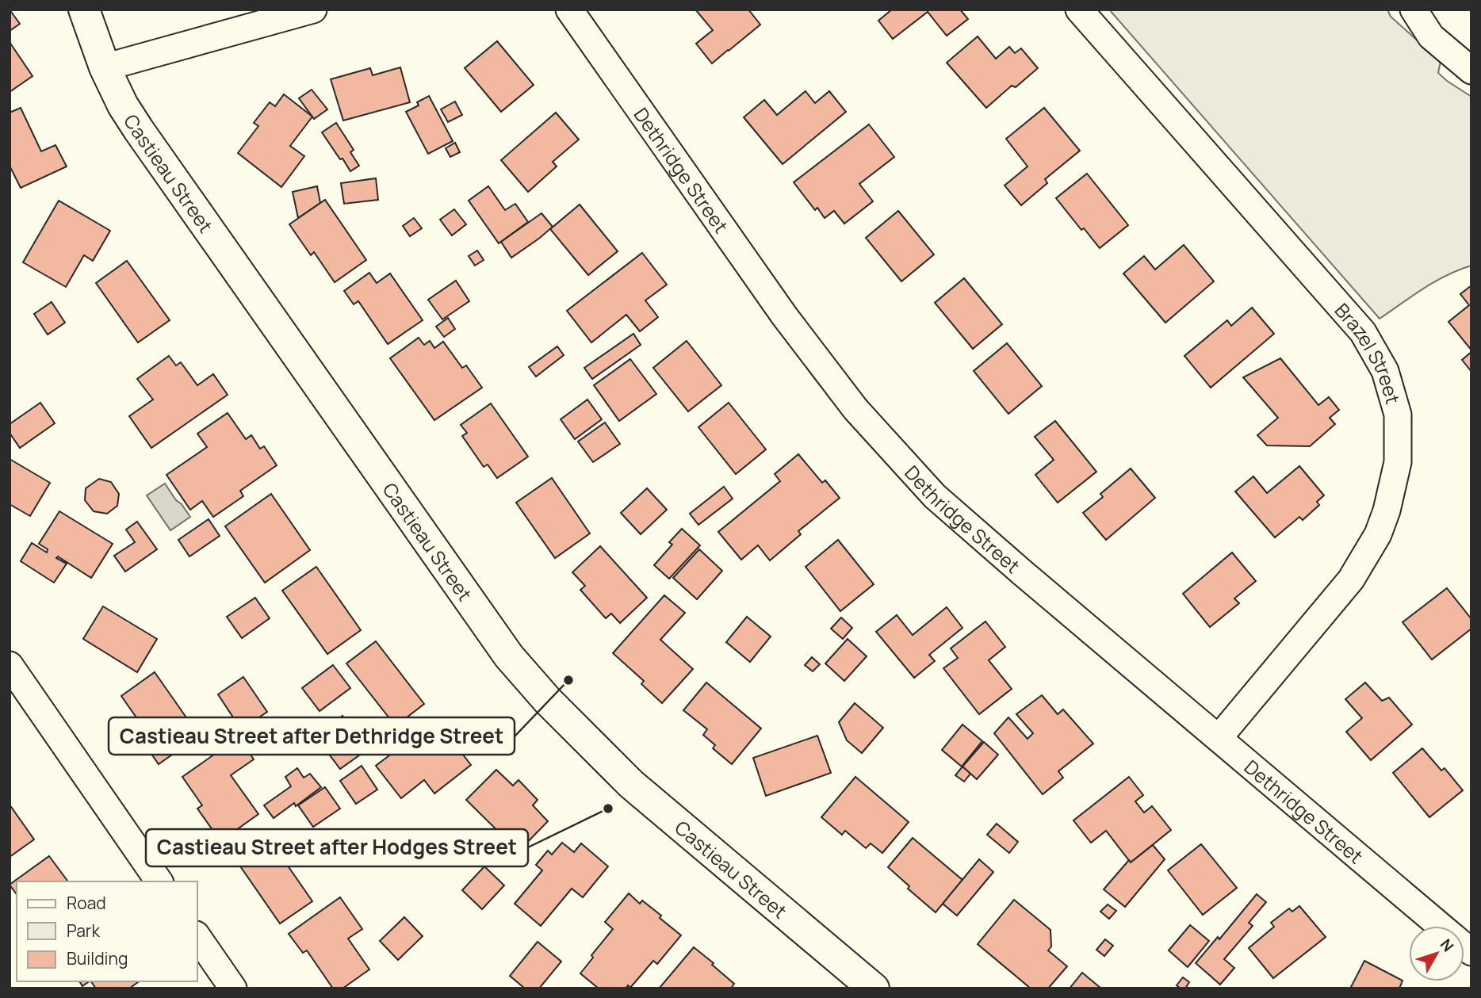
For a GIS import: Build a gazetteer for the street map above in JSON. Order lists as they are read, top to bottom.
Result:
{
  "streets": {
    "street": ["Dethridge Street", "Castieau Street", "Brazel Street"]
  },
  "crossings": [
    ["Dethridge Street", "Brazel Street"]
  ],
  "places": ["Castieau Street after Dethridge Street", "Castieau Street after Hodges Street"],
  "legend": ["Road", "Park", "Building"],
  "north": "top right"
}
